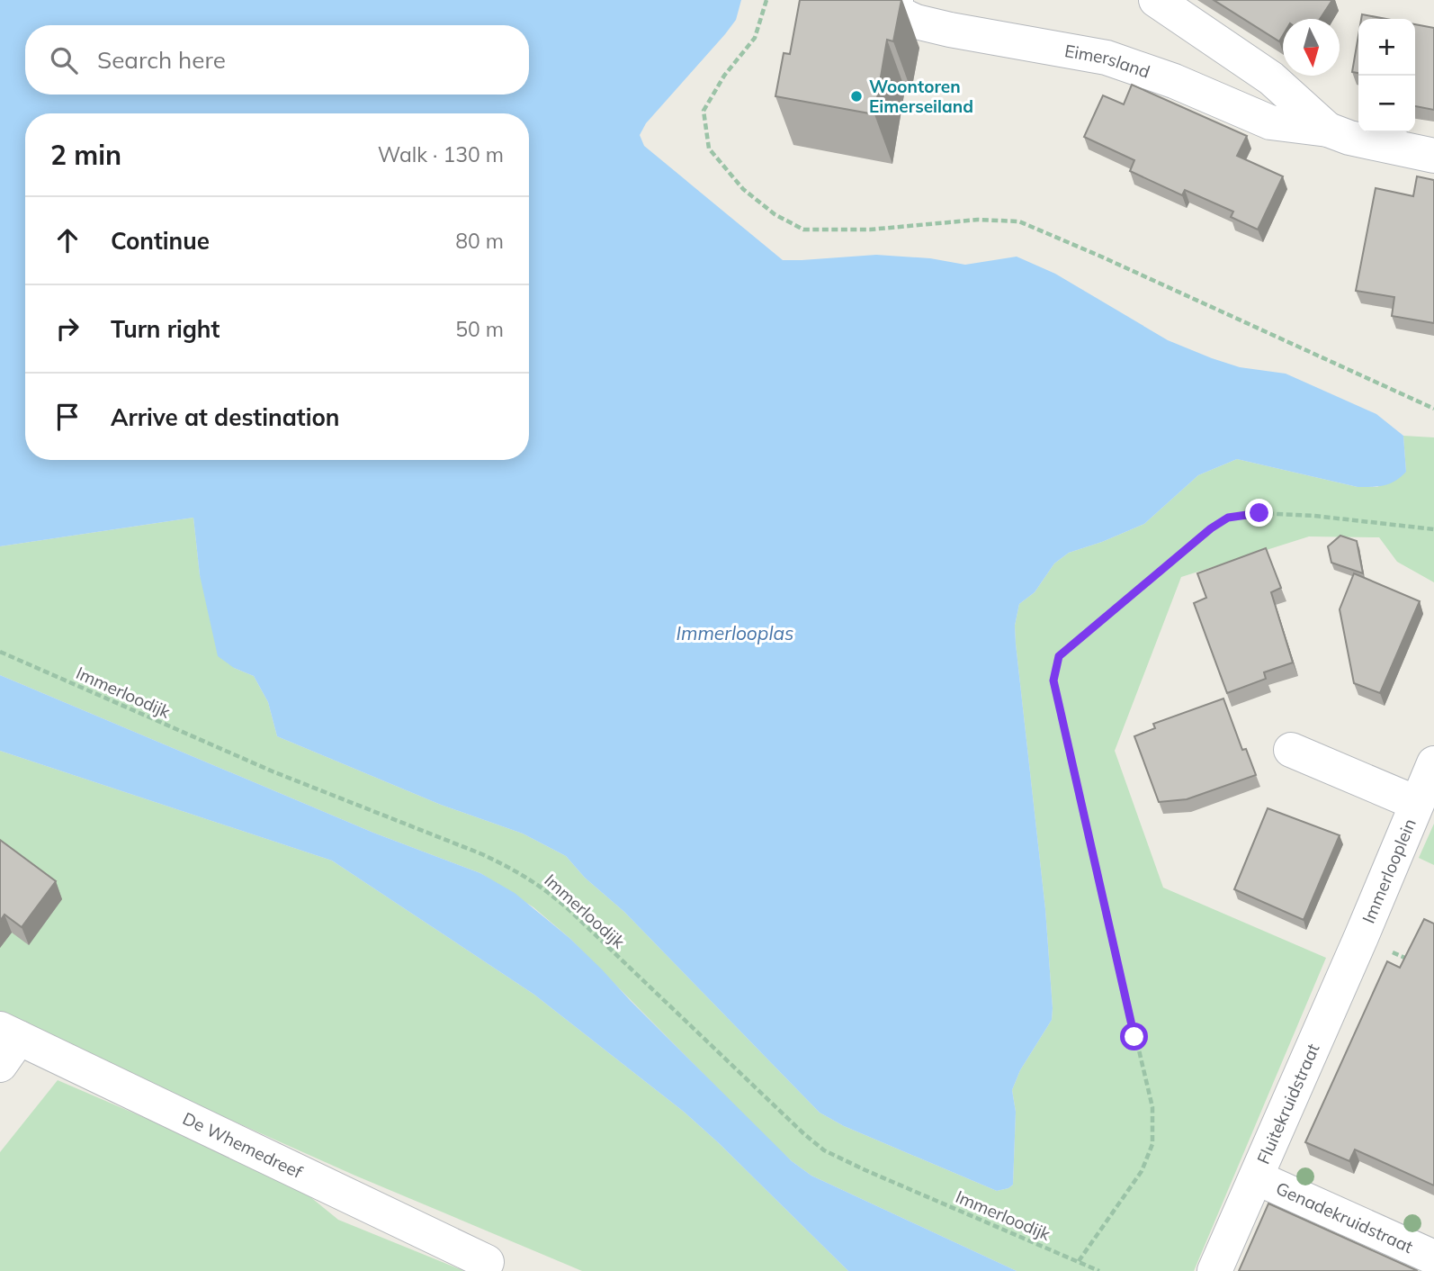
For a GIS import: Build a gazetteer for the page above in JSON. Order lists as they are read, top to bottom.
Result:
{
  "streets": {
    "street": [
      "Eimersland",
      "Immerlooplein",
      "Fluitekruidstraat",
      "De Whemedreef",
      "Genadekruidstraat"
    ],
    "path": ["Immerloodijk"]
  },
  "crossings": [
    ["Immerlooplein", "Fluitekruidstraat"],
    ["Fluitekruidstraat", "Genadekruidstraat"]
  ],
  "water": ["Immerlooplas"],
  "places": ["Woontoren Eimerseiland"],
  "north": "bottom",
  "page": {
    "map_buttons": ["+", "−"],
    "search": "Search here",
    "heading": ["2 min", "Walk · 130 m"],
    "list": [
      ["Continue", "80 m"],
      ["Turn right", "50 m"],
      "Arrive at destination"
    ]
  }
}
